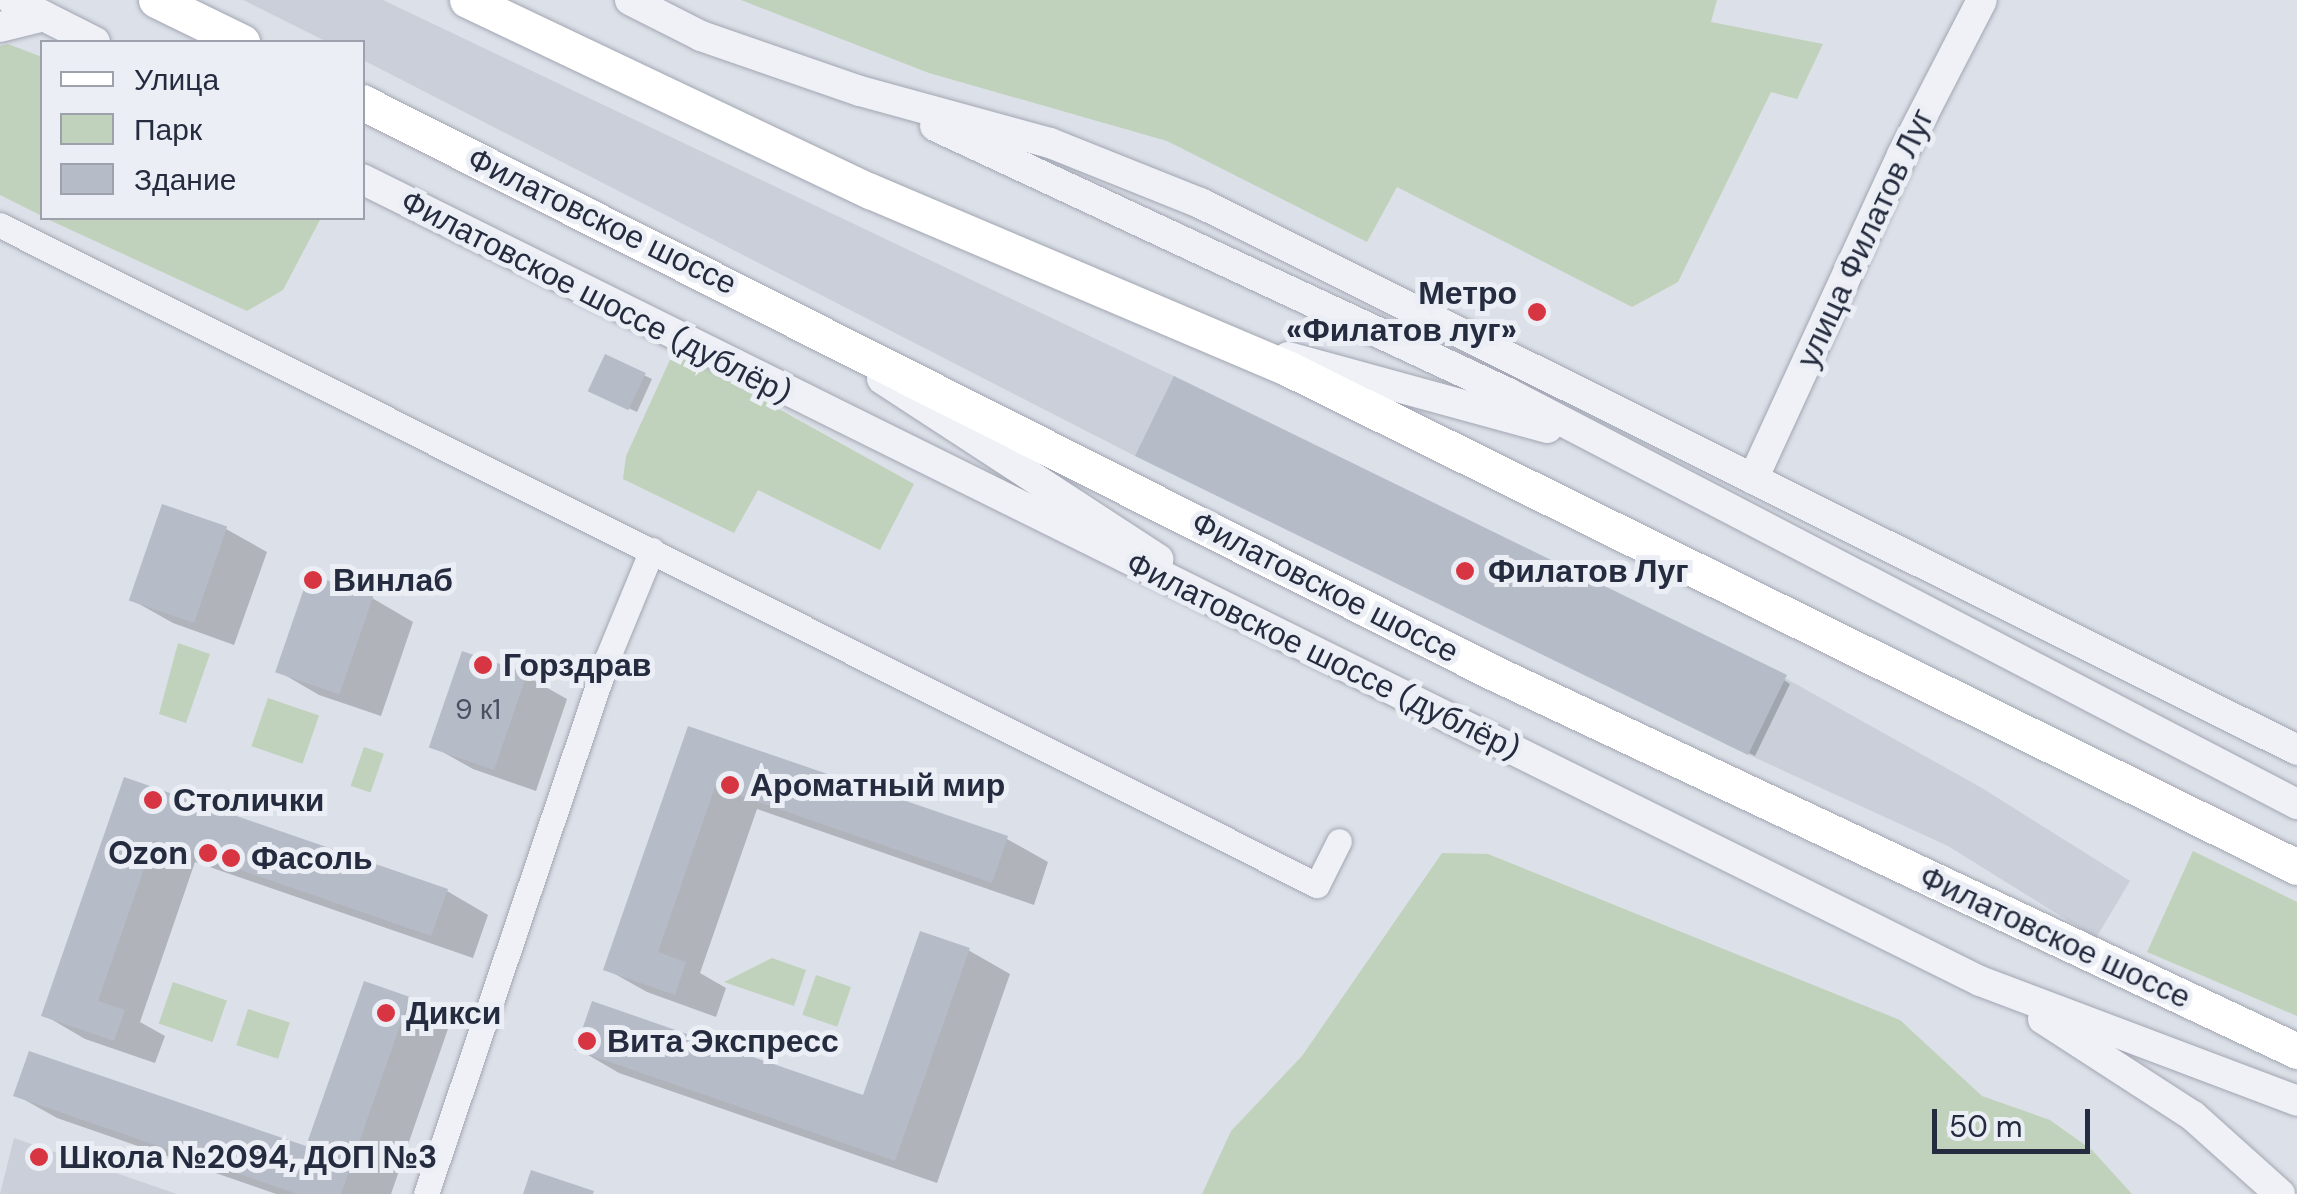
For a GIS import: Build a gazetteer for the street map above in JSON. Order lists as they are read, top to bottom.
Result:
{
  "streets": {
    "main road": ["Филатовское шоссе"],
    "street": ["улица Филатов Луг", "Филатовское шоссе (дублёр)"]
  },
  "places": [
    "Метро «Филатов луг»",
    "Филатов Луг",
    "Винлаб",
    "Горздрав",
    "Ароматный мир",
    "Столички",
    "Ozon",
    "Фасоль",
    "Дикси",
    "Вита Экспресс",
    "Школа №2094, ДОП №3"
  ],
  "house_numbers": ["9 к1"],
  "legend": ["Улица", "Парк", "Здание"],
  "scale_bar": "50 m"
}
